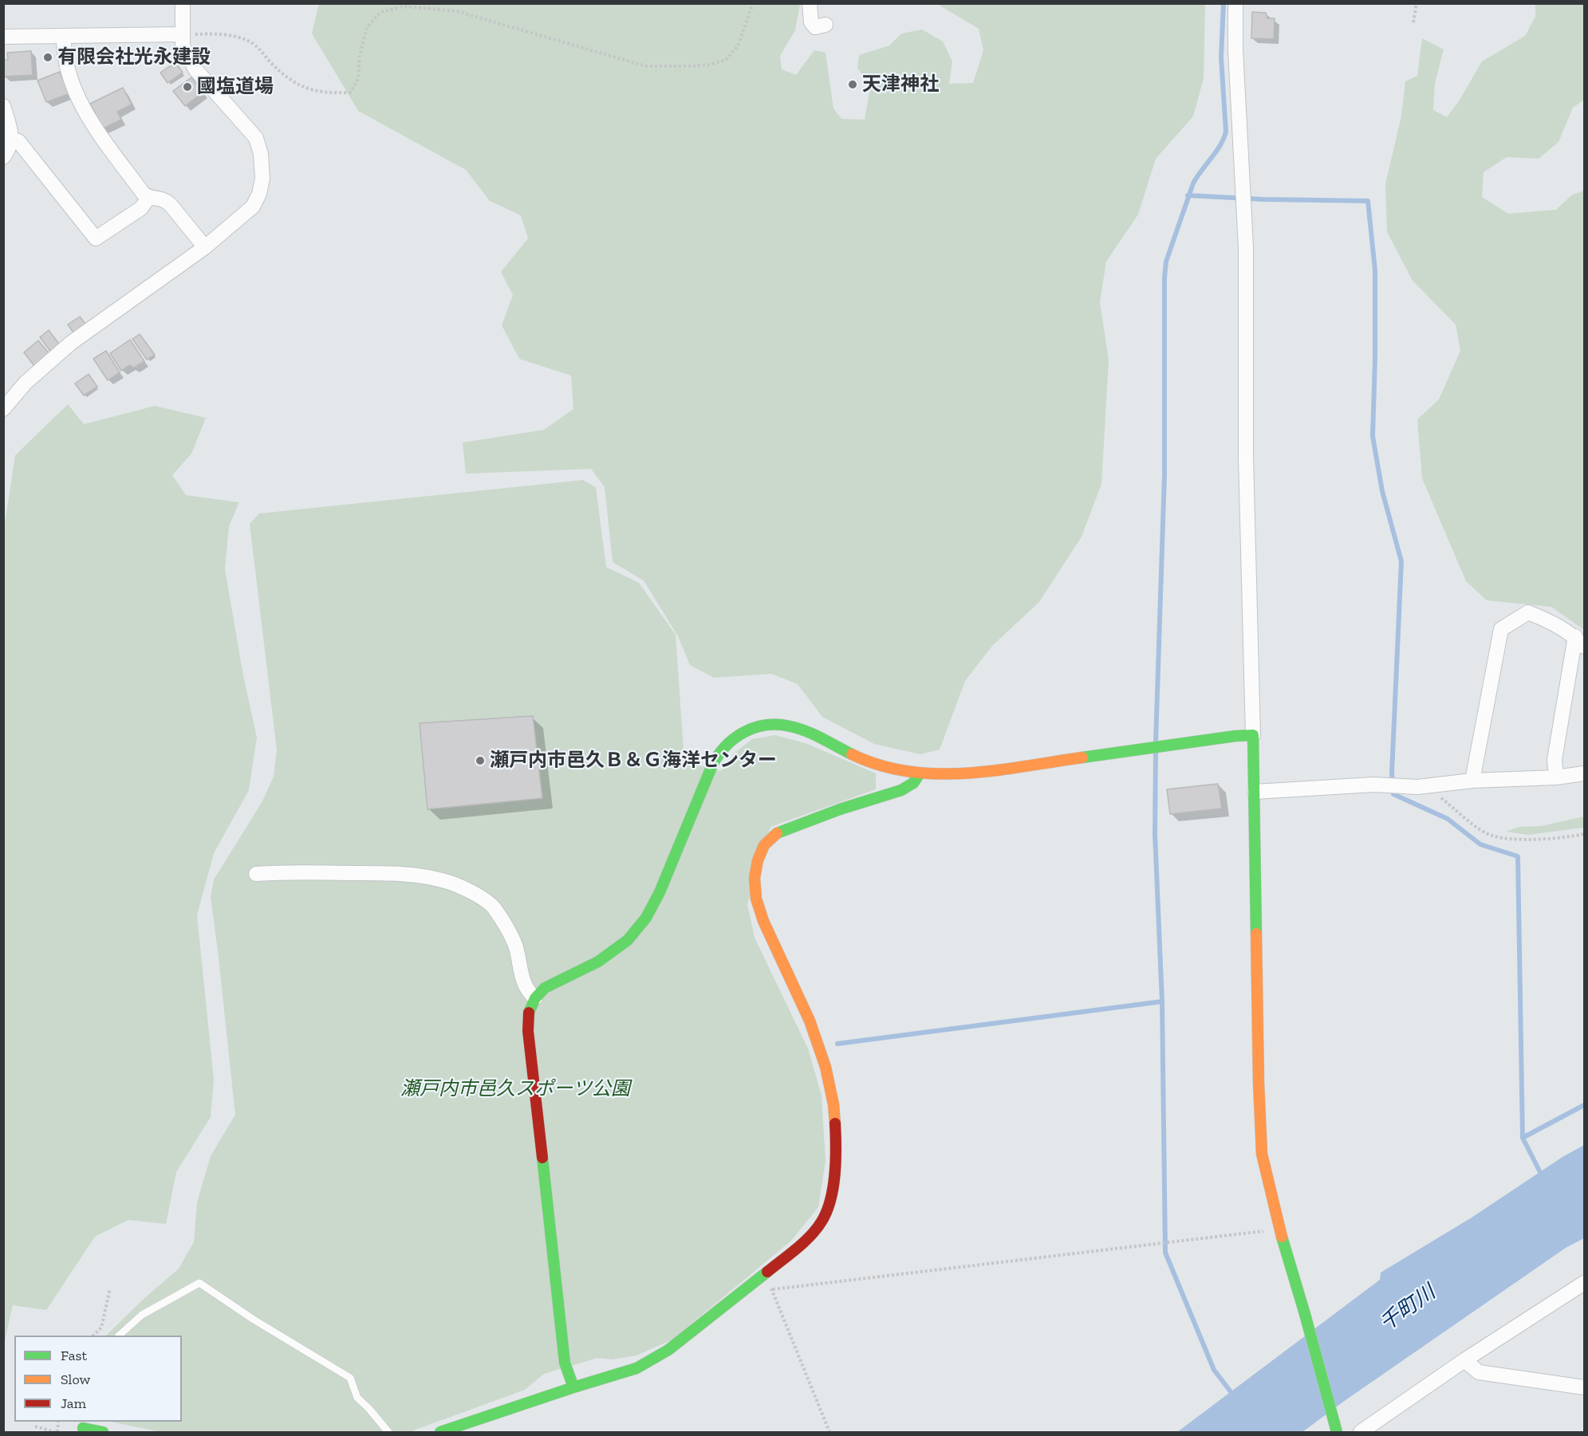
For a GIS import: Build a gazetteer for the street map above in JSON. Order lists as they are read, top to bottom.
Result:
{
  "water": ["千町川"],
  "parks": ["瀬戸内市邑久スポーツ公園"],
  "places": [
    "有限会社光永建設",
    "天津神社",
    "國塩道場",
    "瀬戸内市邑久Ｂ＆Ｇ海洋センター"
  ],
  "legend": ["Fast", "Slow", "Jam"]
}
